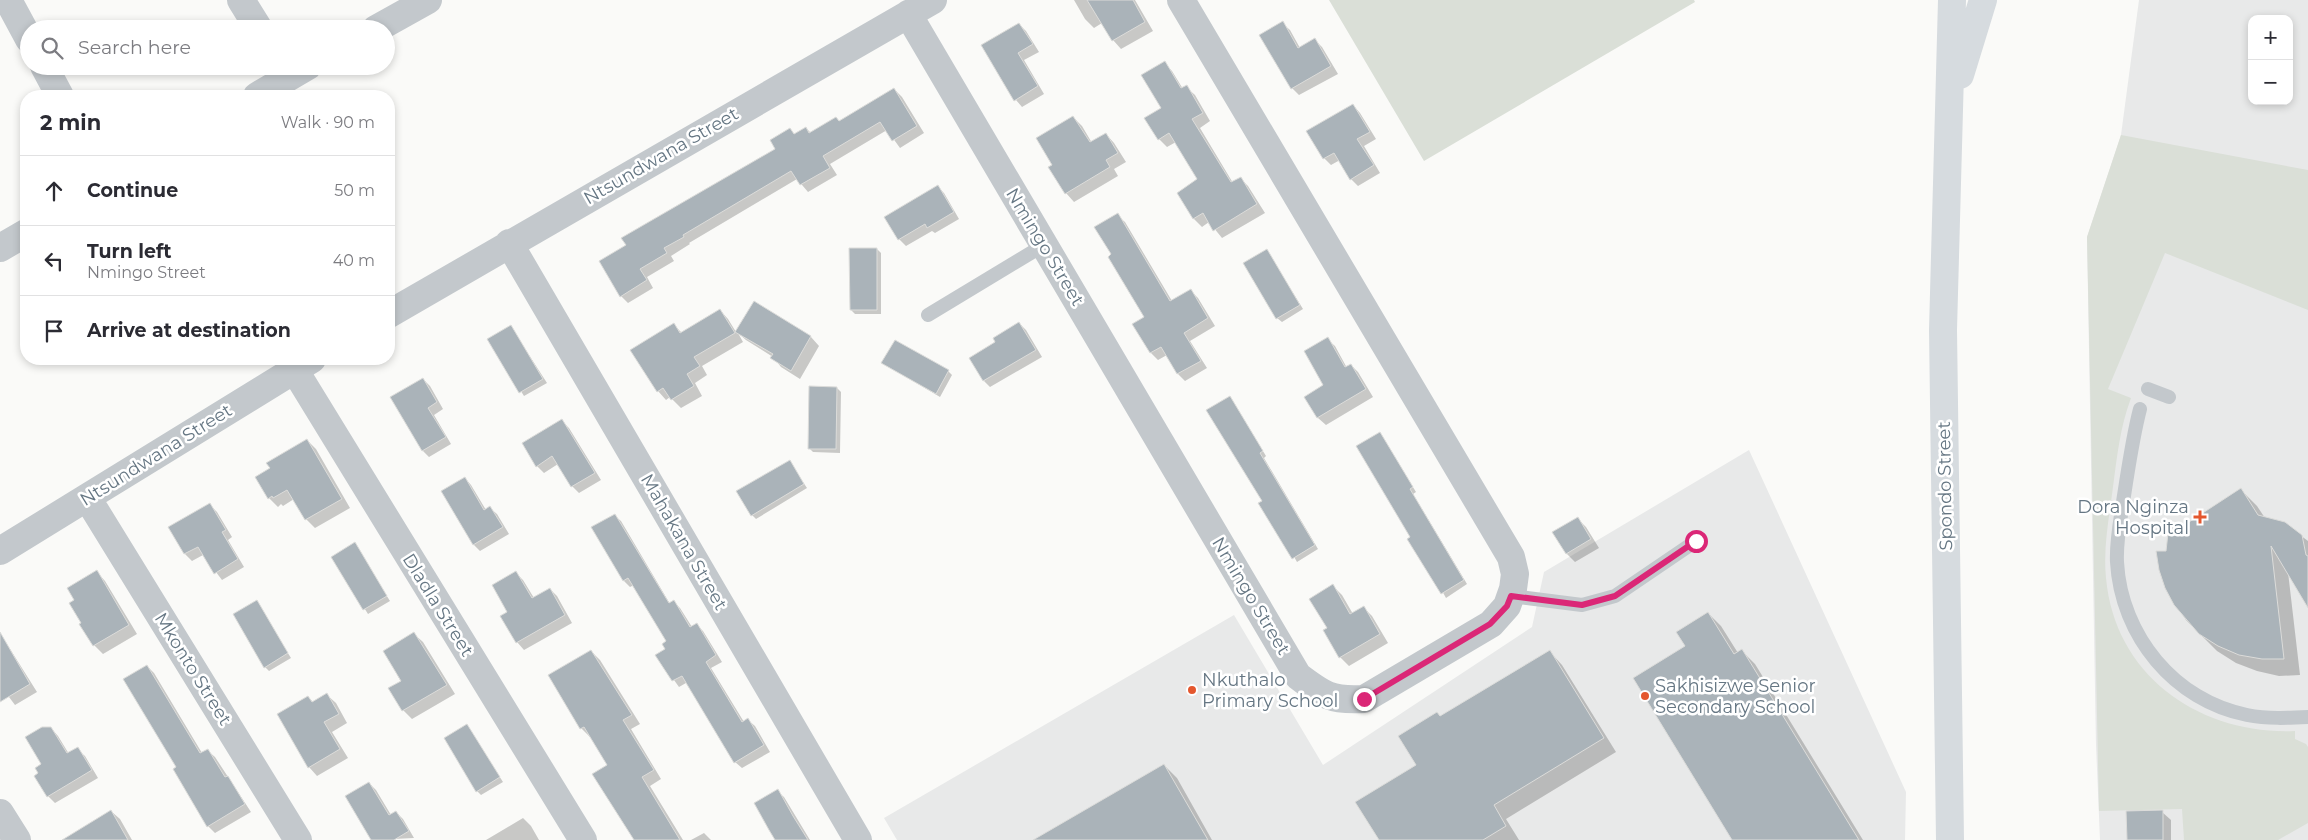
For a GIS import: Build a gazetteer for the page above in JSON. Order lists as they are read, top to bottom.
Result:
{
  "streets": {
    "main road": ["Spondo Street"],
    "street": [
      "Ntsundwana Street",
      "Nmingo Street",
      "Mahakana Street",
      "Dladla Street",
      "Mkonto Street"
    ]
  },
  "crossings": [
    ["Ntsundwana Street", "Nmingo Street"],
    ["Ntsundwana Street", "Mahakana Street"],
    ["Ntsundwana Street", "Mkonto Street"]
  ],
  "places": {
    "health": ["Dora Nginza Hospital"],
    "other": ["Nkuthalo Primary School", "Sakhisizwe Senior Secondary School"]
  },
  "page": {
    "map_buttons": ["+", "−"],
    "search": "Search here",
    "heading": ["2 min", "Walk · 90 m"],
    "list": [
      ["Continue", "50 m"],
      ["Turn left", "Nmingo Street", "40 m"],
      "Arrive at destination"
    ]
  }
}
